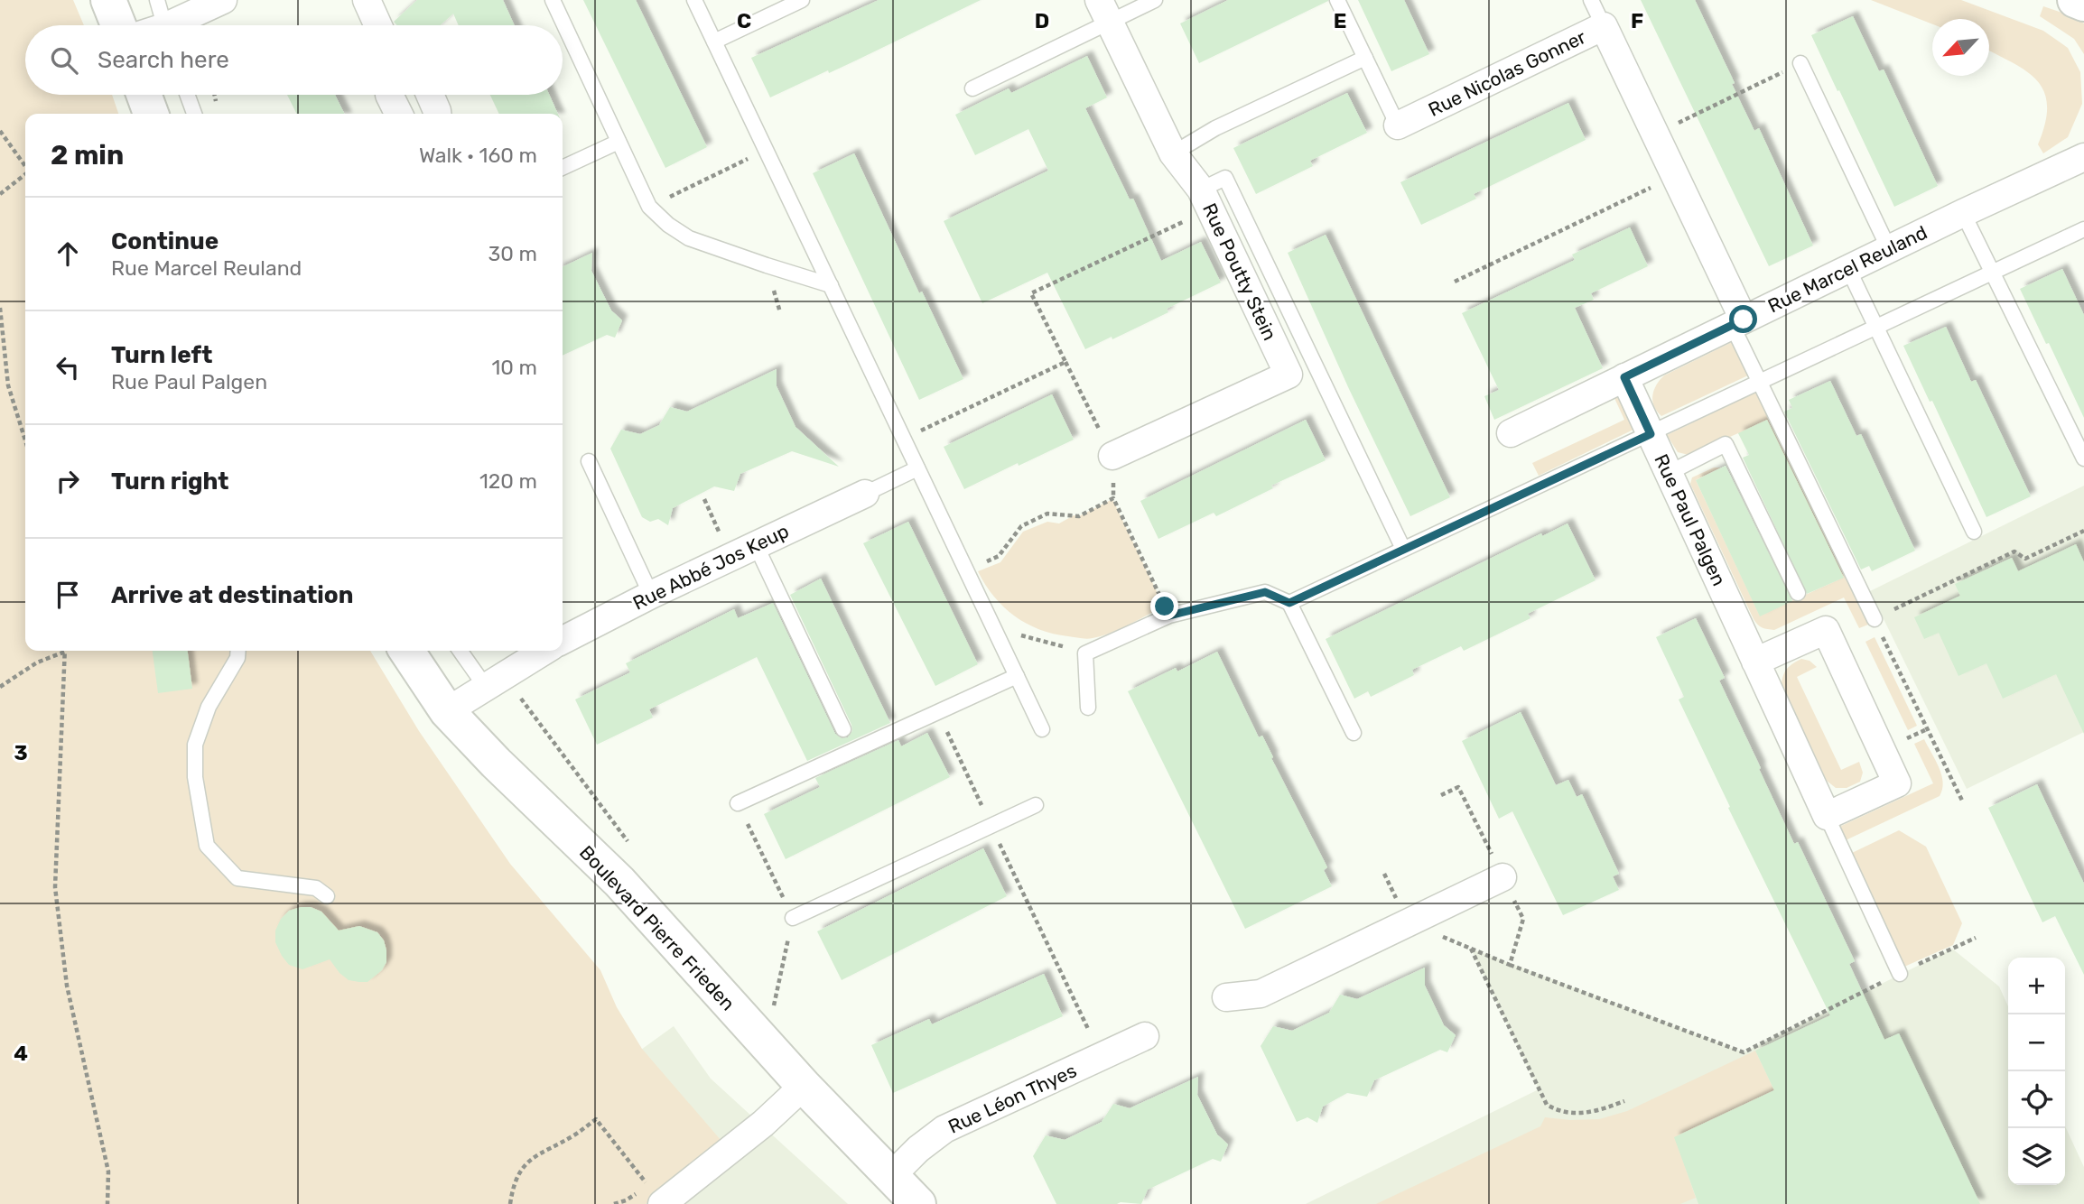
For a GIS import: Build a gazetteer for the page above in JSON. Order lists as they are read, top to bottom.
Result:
{
  "streets": {
    "main road": ["Boulevard Pierre Frieden"],
    "street": [
      "Rue Nicolas Gonner",
      "Rue Marcel Reuland",
      "Rue Poutty Stein",
      "Rue Paul Palgen",
      "Rue Abbé Jos Keup",
      "Rue Léon Thyes"
    ]
  },
  "crossings": [
    ["Rue Nicolas Gonner", "Rue Marcel Reuland"],
    ["Rue Marcel Reuland", "Rue Paul Palgen"],
    ["Boulevard Pierre Frieden", "Rue Léon Thyes"]
  ],
  "north": "bottom left",
  "page": {
    "search": "Search here",
    "heading": ["2 min", "Walk · 160 m"],
    "list": [
      ["Continue", "Rue Marcel Reuland", "30 m"],
      ["Turn left", "Rue Paul Palgen", "10 m"],
      ["Turn right", "120 m"],
      "Arrive at destination"
    ],
    "map_buttons": ["+", "−"]
  },
  "grid": {
    "columns": [
      "C",
      "D",
      "E",
      "F"
    ],
    "rows": ["3", "4"]
  }
}
